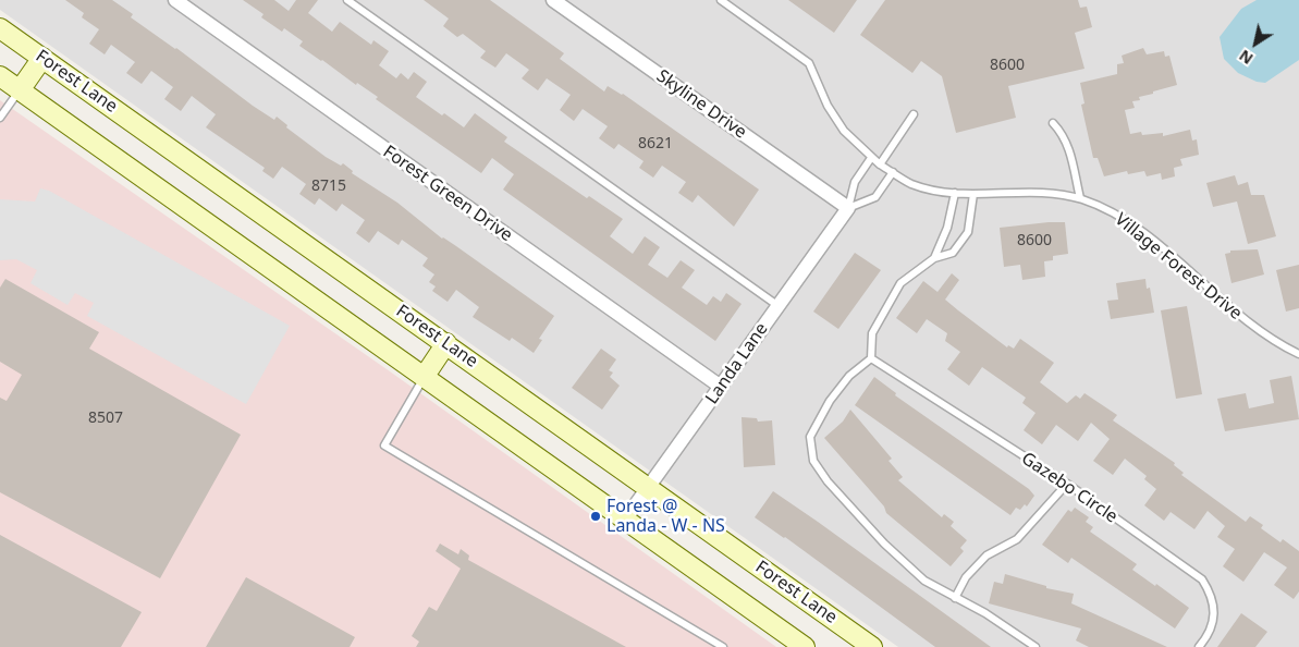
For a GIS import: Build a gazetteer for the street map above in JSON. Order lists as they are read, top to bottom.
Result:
{
  "streets": {
    "main road": ["Forest Lane"],
    "street": ["Skyline Drive", "Forest Green Drive", "Landa Lane"],
    "lane": ["Village Forest Drive", "Gazebo Circle"]
  },
  "crossings": [
    ["Forest Lane", "Landa Lane"],
    ["Skyline Drive", "Landa Lane"],
    ["Forest Green Drive", "Landa Lane"]
  ],
  "places": ["Forest @ Landa - W - NS"],
  "house_numbers": [
    "8600",
    "8621",
    "8715",
    "8600",
    "8507"
  ],
  "north": "bottom left"
}
